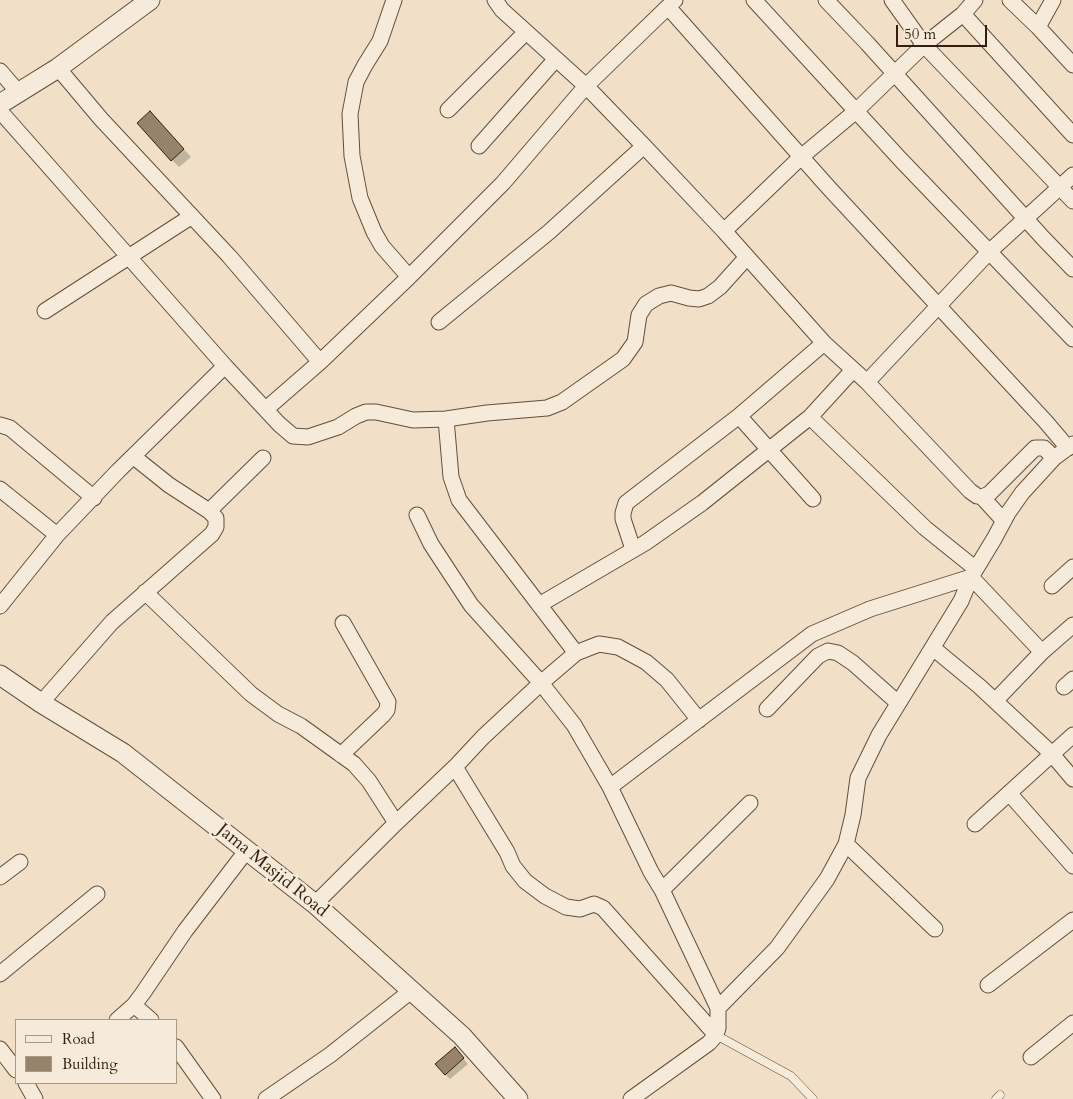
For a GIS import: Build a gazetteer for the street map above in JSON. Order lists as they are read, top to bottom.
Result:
{
  "streets": {
    "street": ["Jama Masjid Road"]
  },
  "legend": ["Road", "Building"],
  "scale_bar": "50 m"
}
